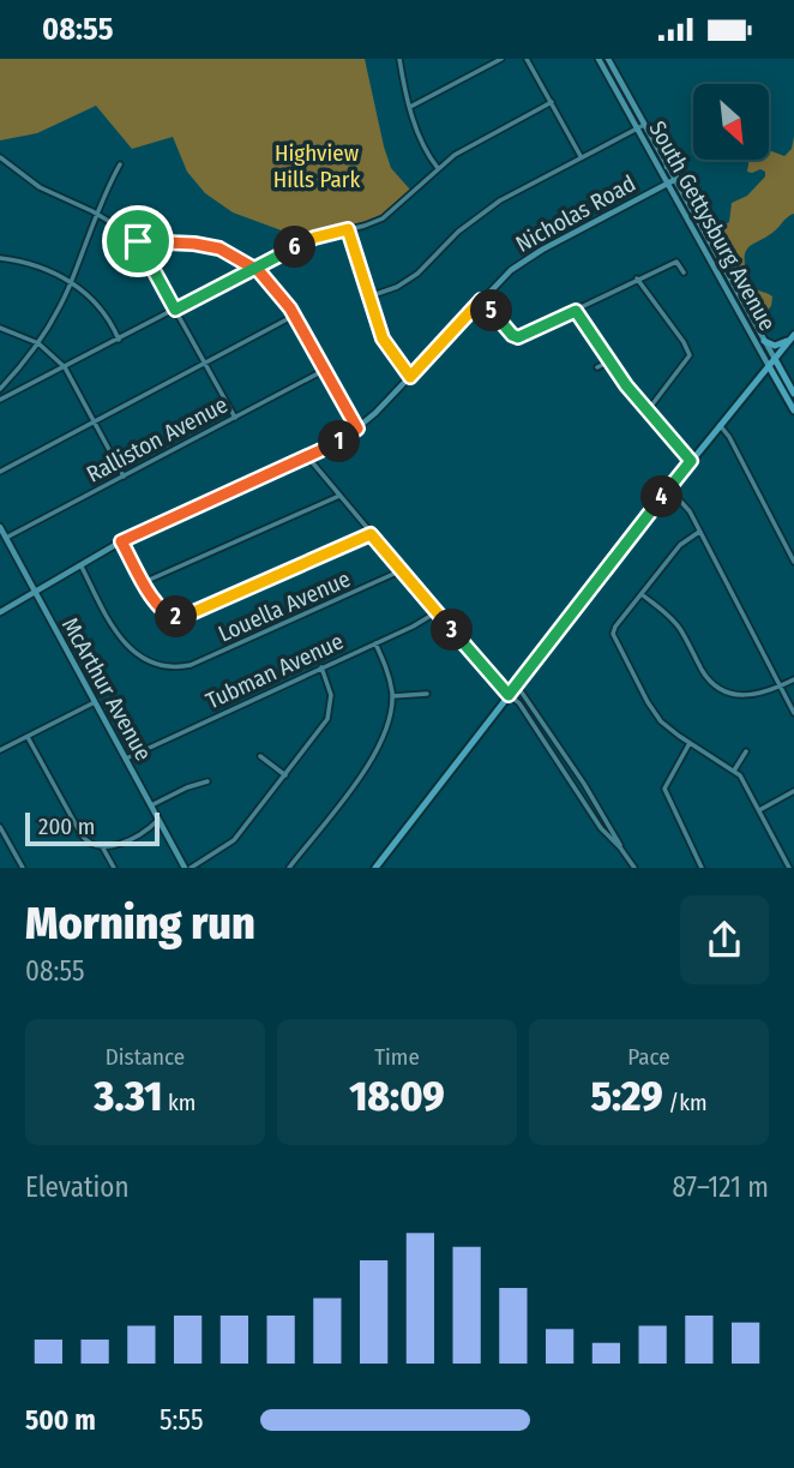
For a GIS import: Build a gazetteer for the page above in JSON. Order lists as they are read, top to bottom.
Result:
{
  "streets": {
    "main road": ["South Gettysburg Avenue"],
    "street": [
      "Nicholas Road",
      "Ralliston Avenue",
      "Louella Avenue",
      "Tubman Avenue",
      "McArthur Avenue"
    ]
  },
  "crossings": [
    ["Nicholas Road", "South Gettysburg Avenue"],
    ["Nicholas Road", "Louella Avenue"],
    ["Nicholas Road", "McArthur Avenue"],
    ["Ralliston Avenue", "McArthur Avenue"],
    ["Tubman Avenue", "McArthur Avenue"]
  ],
  "parks": ["Highview Hills Park"],
  "scale_bar": "200 m",
  "north": "bottom right",
  "page": {
    "status": "08:55",
    "pins": [
      "6",
      "5",
      "1",
      "4",
      "2",
      "3"
    ],
    "scale": "200 m",
    "heading": ["Morning run", "08:55"],
    "stats": [
      ["Distance", "3.31 km"],
      ["Time", "18:09"],
      ["Pace", "5:29 /km"]
    ],
    "chart": ["Elevation", "87–121 m"],
    "list": [
      {
        "name": "500 m",
        "note": "5:55"
      }
    ]
  }
}
